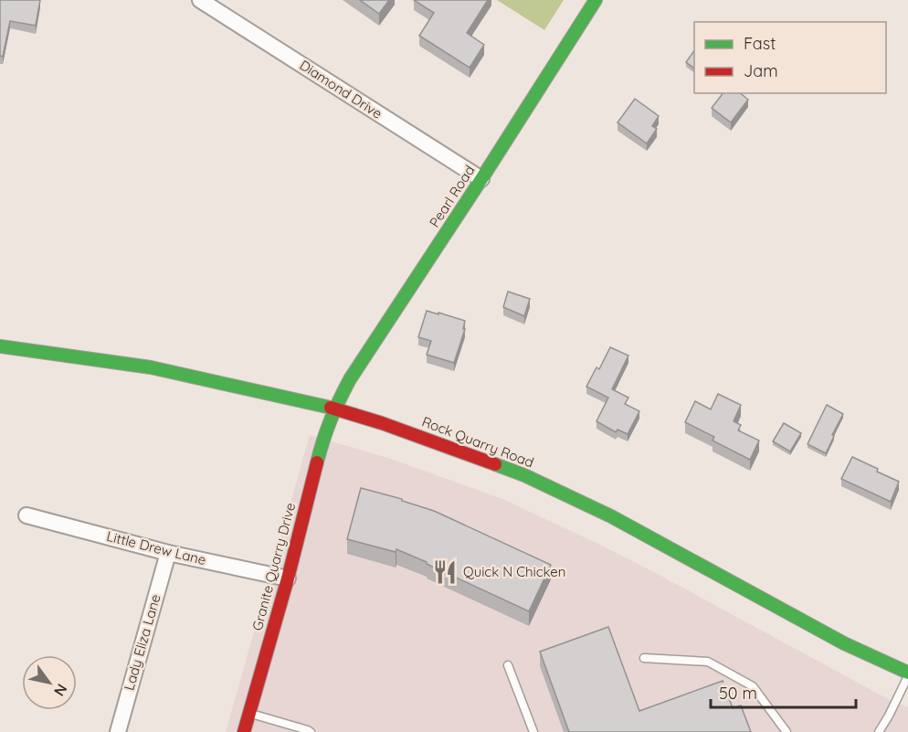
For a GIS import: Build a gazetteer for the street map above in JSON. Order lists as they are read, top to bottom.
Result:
{
  "streets": {
    "main road": ["Pearl Road", "Rock Quarry Road", "Granite Quarry Drive"],
    "street": ["Diamond Drive", "Little Drew Lane", "Lady Eliza Lane"]
  },
  "crossings": [
    ["Diamond Drive", "Pearl Road"],
    ["Pearl Road", "Rock Quarry Road"],
    ["Pearl Road", "Granite Quarry Drive"],
    ["Rock Quarry Road", "Granite Quarry Drive"],
    ["Little Drew Lane", "Granite Quarry Drive"],
    ["Little Drew Lane", "Lady Eliza Lane"]
  ],
  "places": {
    "restaurant": ["Quick N Chicken"]
  },
  "legend": ["Fast", "Jam"],
  "scale_bar": "50 m",
  "north": "bottom right"
}
